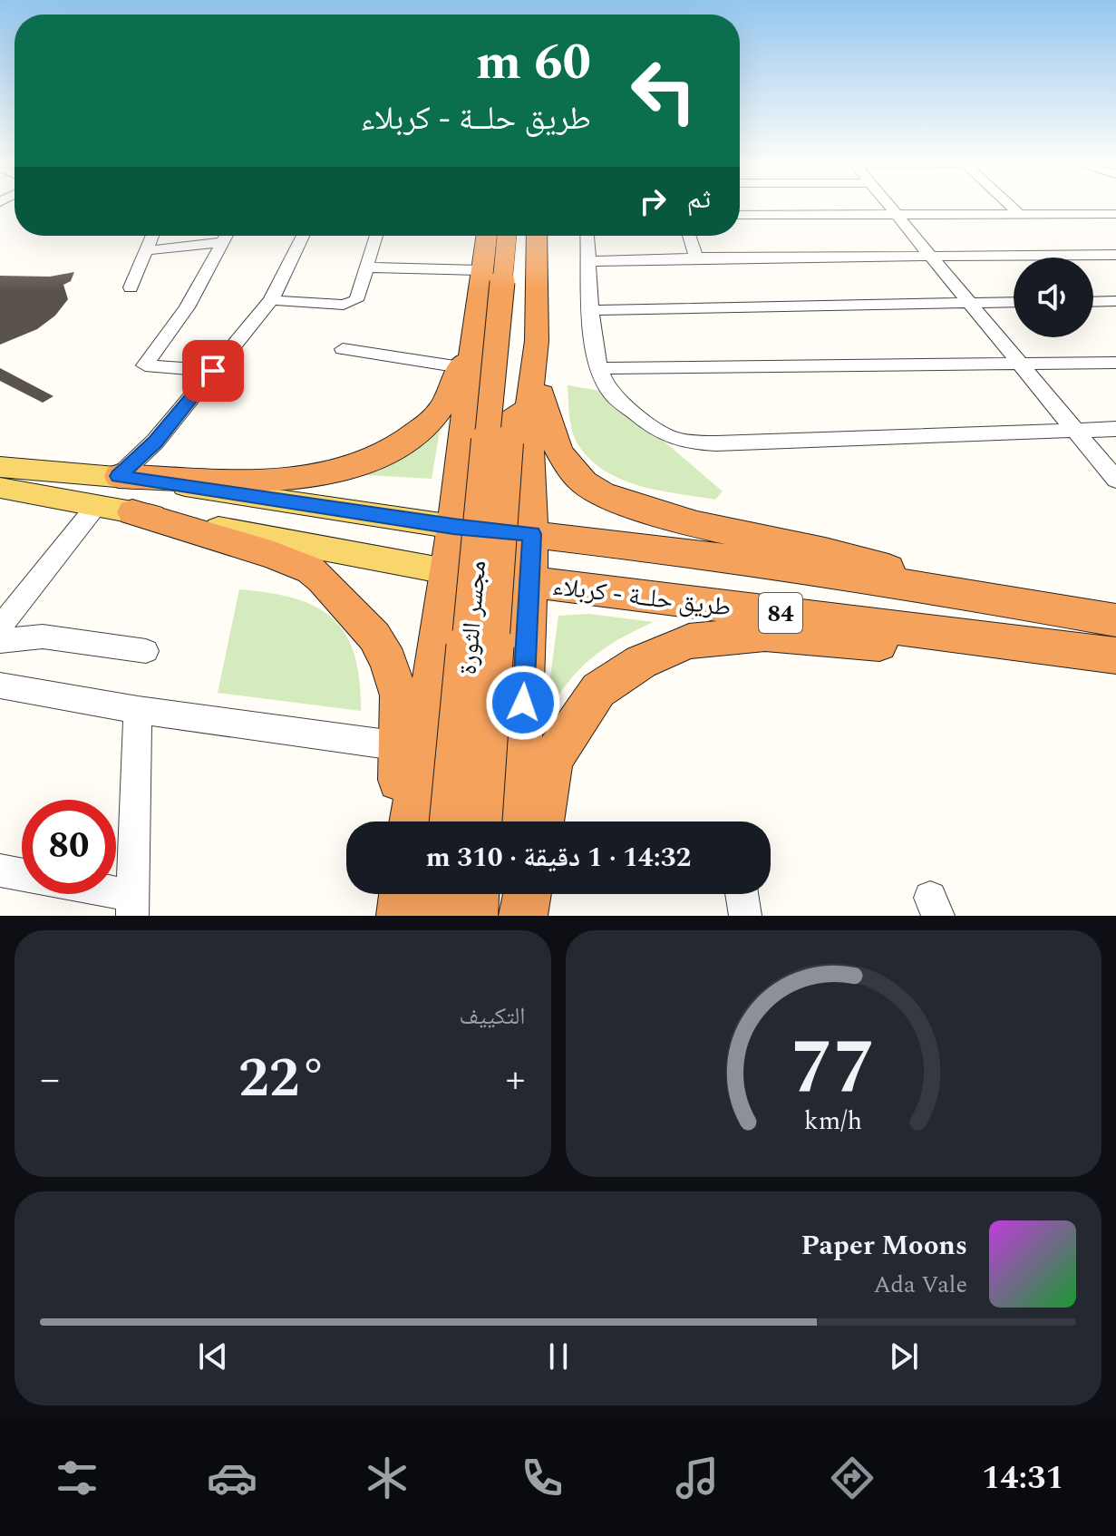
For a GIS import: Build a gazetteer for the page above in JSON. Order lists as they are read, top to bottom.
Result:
{
  "streets": {
    "highway": ["طريق حلــة - كربلاء", "84", "مجسر الثورة"]
  },
  "page": {
    "turn": ["60 m", "طريق حلــة - كربلاء"],
    "then": "ثم",
    "limit": "80",
    "trip": "14:32 · 1 دقيقة · 310 m",
    "tile": "التكييف",
    "heat": ["−", "22°", "+"],
    "song": ["Paper Moons", "Ada Vale"],
    "tabs": "14:31",
    "gauge": ["77", "km/h"]
  }
}
